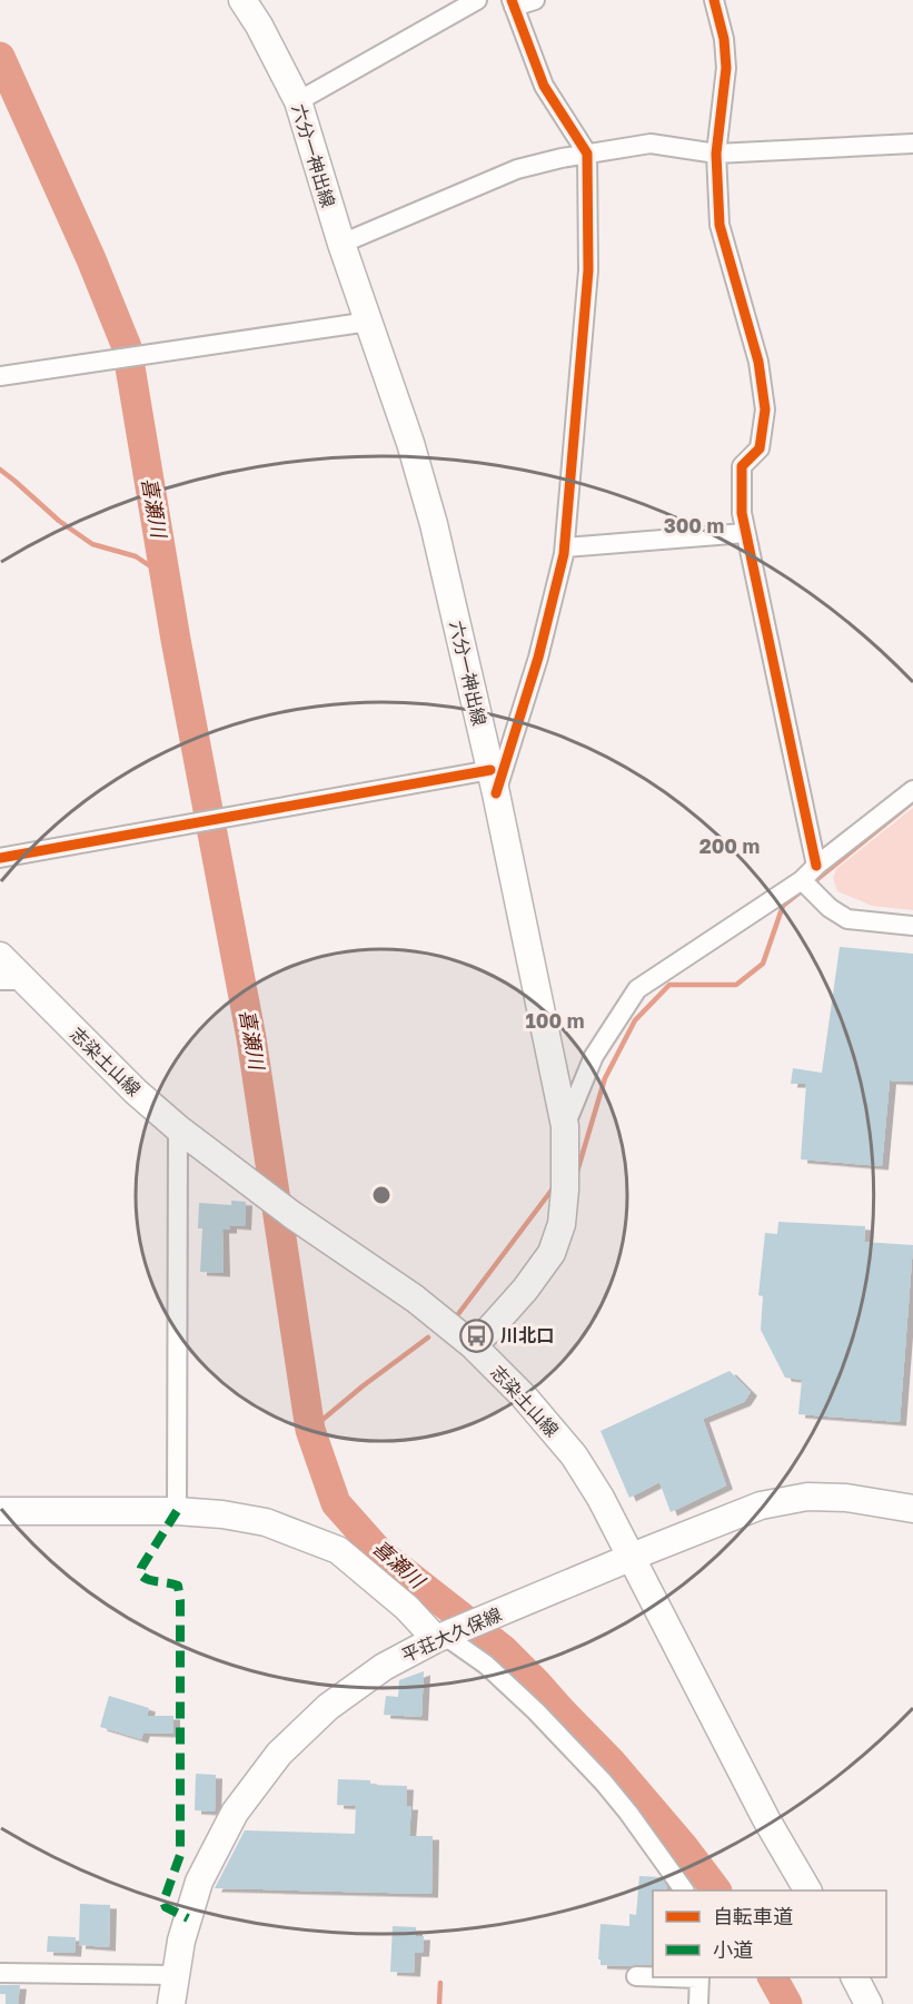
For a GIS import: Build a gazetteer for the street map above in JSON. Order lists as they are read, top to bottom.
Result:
{
  "streets": {
    "main road": ["六分一神出線", "志染土山線", "平荘大久保線"]
  },
  "crossings": [
    ["六分一神出線", "志染土山線"],
    ["志染土山線", "平荘大久保線"]
  ],
  "water": ["喜瀬川"],
  "places": {
    "bus stop": ["川北口"]
  },
  "legend": ["自転車道", "小道"],
  "rings": ["300 m", "200 m", "100 m"]
}
